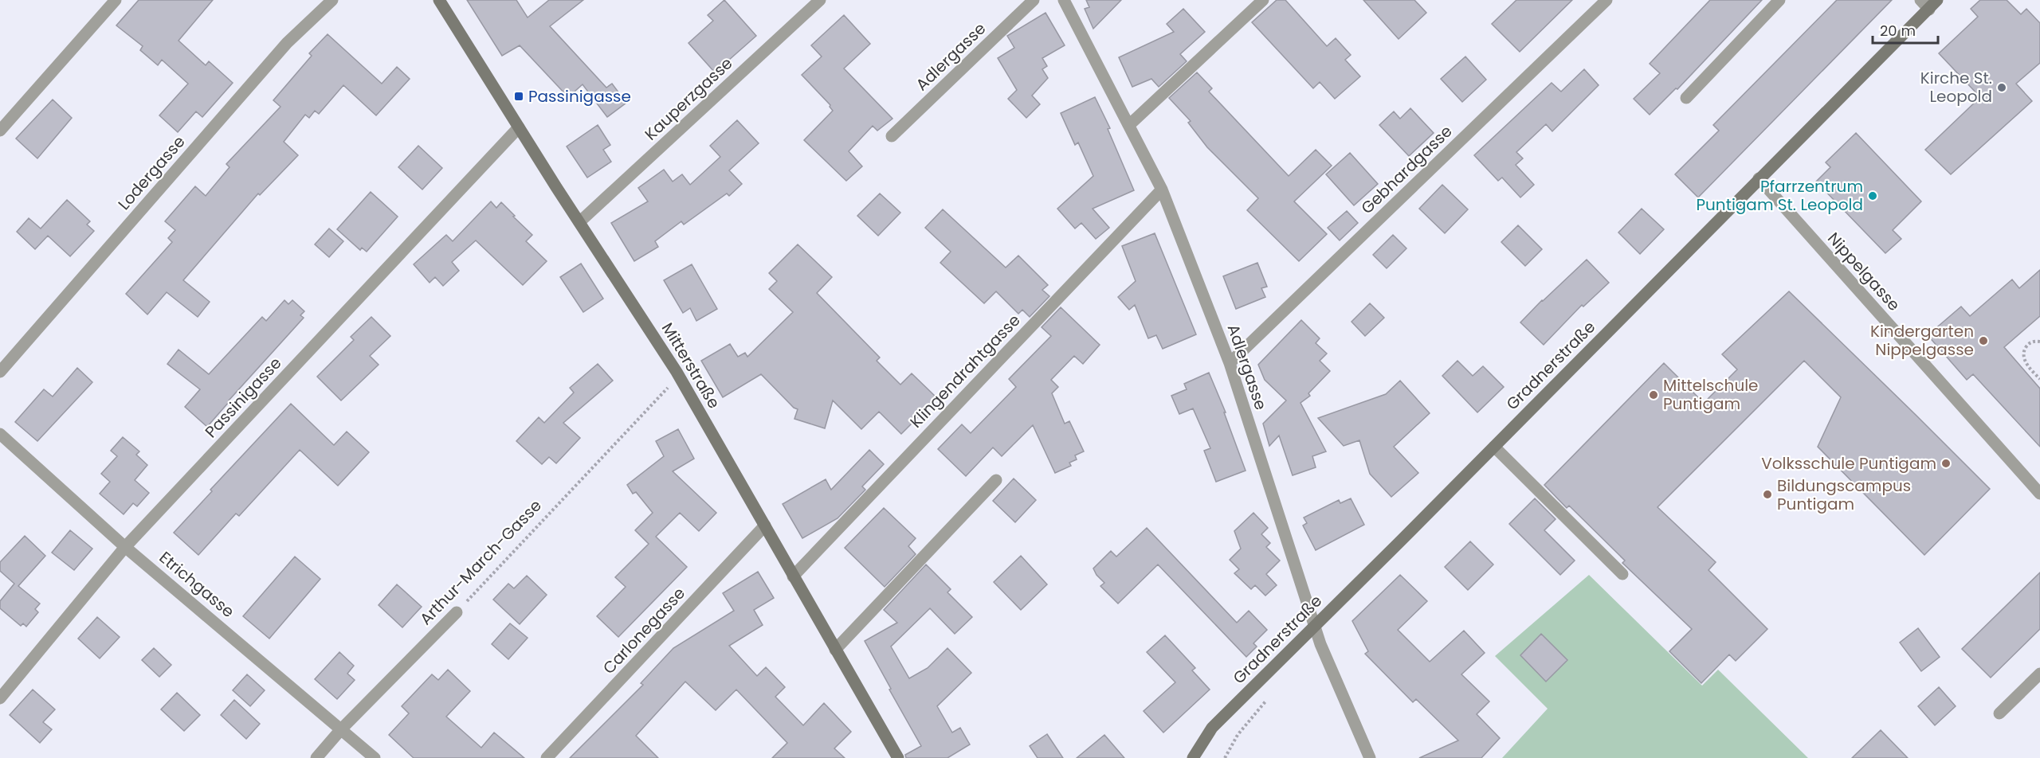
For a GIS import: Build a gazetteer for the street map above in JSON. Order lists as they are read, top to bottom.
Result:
{
  "streets": {
    "main road": ["Mitterstraße", "Gradnerstraße"],
    "street": [
      "Adlergasse",
      "Kauperzgasse",
      "Gebhardgasse",
      "Lodergasse",
      "Nippelgasse",
      "Klingendrahtgasse",
      "Passinigasse",
      "Arthur-March-Gasse",
      "Etrichgasse",
      "Carlonegasse"
    ]
  },
  "crossings": [
    ["Adlergasse", "Gebhardgasse"],
    ["Adlergasse", "Gradnerstraße"],
    ["Adlergasse", "Klingendrahtgasse"],
    ["Kauperzgasse", "Mitterstraße"],
    ["Nippelgasse", "Gradnerstraße"],
    ["Mitterstraße", "Klingendrahtgasse"],
    ["Mitterstraße", "Passinigasse"],
    ["Mitterstraße", "Carlonegasse"],
    ["Passinigasse", "Etrichgasse"],
    ["Arthur-March-Gasse", "Etrichgasse"]
  ],
  "places": {
    "other": [
      "Kirche St. Leopold",
      "Pfarrzentrum Puntigam St. Leopold",
      "Kindergarten Nippelgasse",
      "Mittelschule Puntigam",
      "Volksschule Puntigam",
      "Bildungscampus Puntigam"
    ],
    "transit": ["Passinigasse"]
  },
  "scale_bar": "20 m"
}
